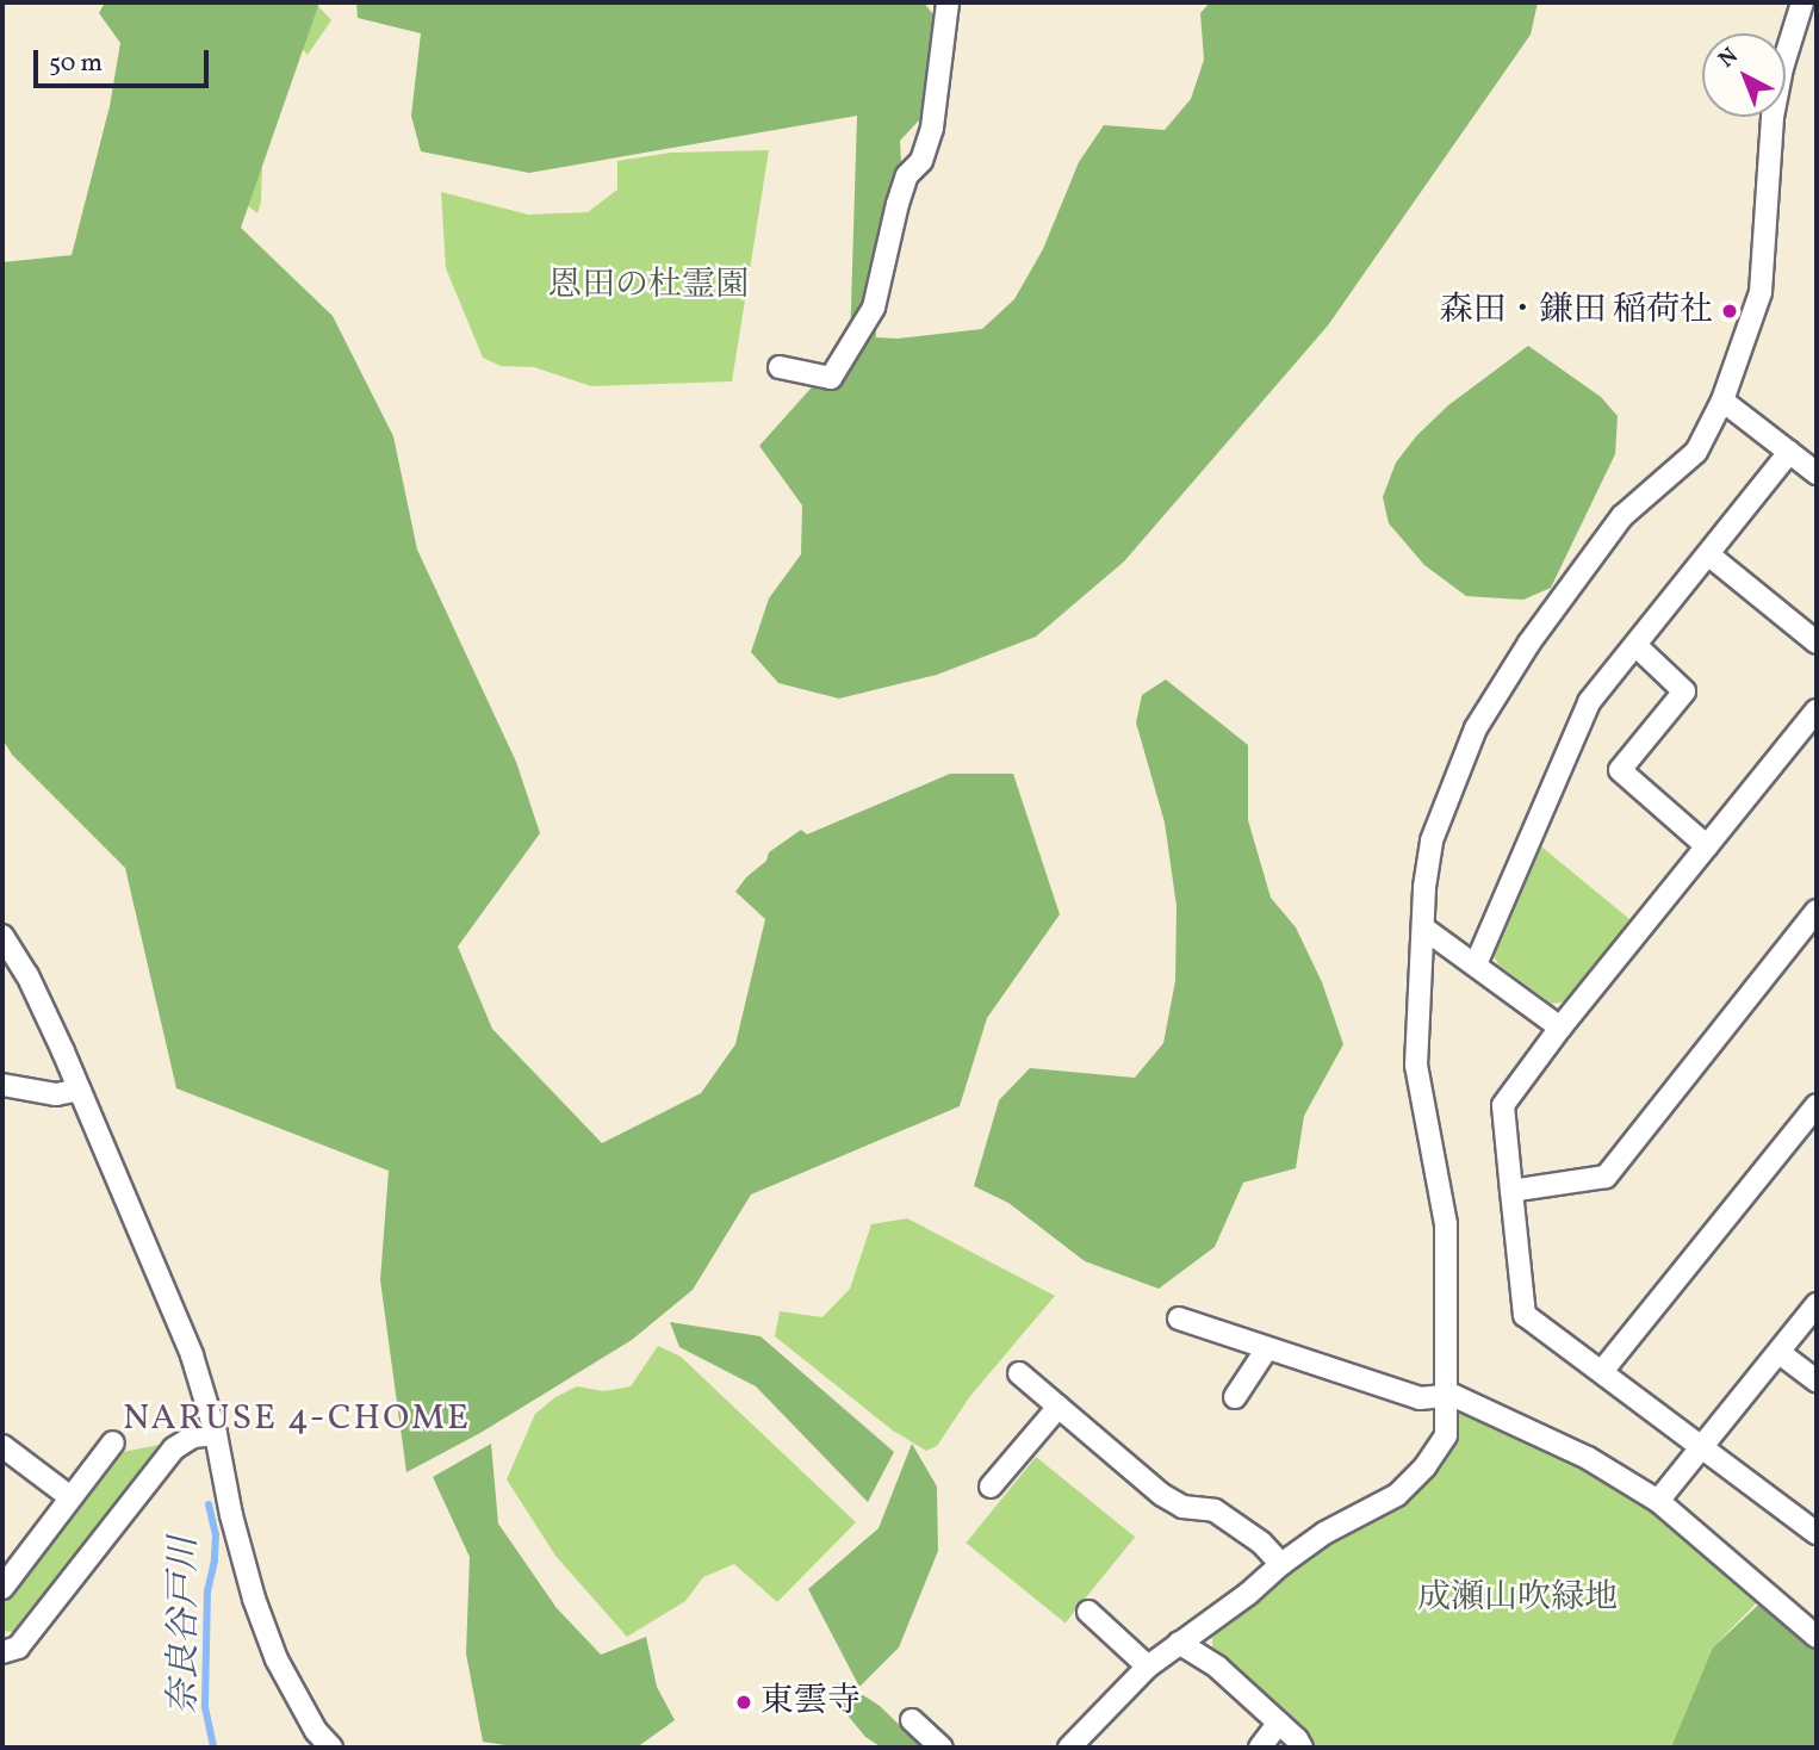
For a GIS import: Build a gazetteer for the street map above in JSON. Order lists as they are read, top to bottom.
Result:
{
  "districts": ["NARUSE 4-CHOME"],
  "water": ["奈良谷戸川"],
  "parks": ["恩田の杜霊園", "成瀬山吹緑地"],
  "places": ["森田・鎌田 稲荷社", "東雲寺"],
  "scale_bar": "50 m",
  "north": "top left"
}
